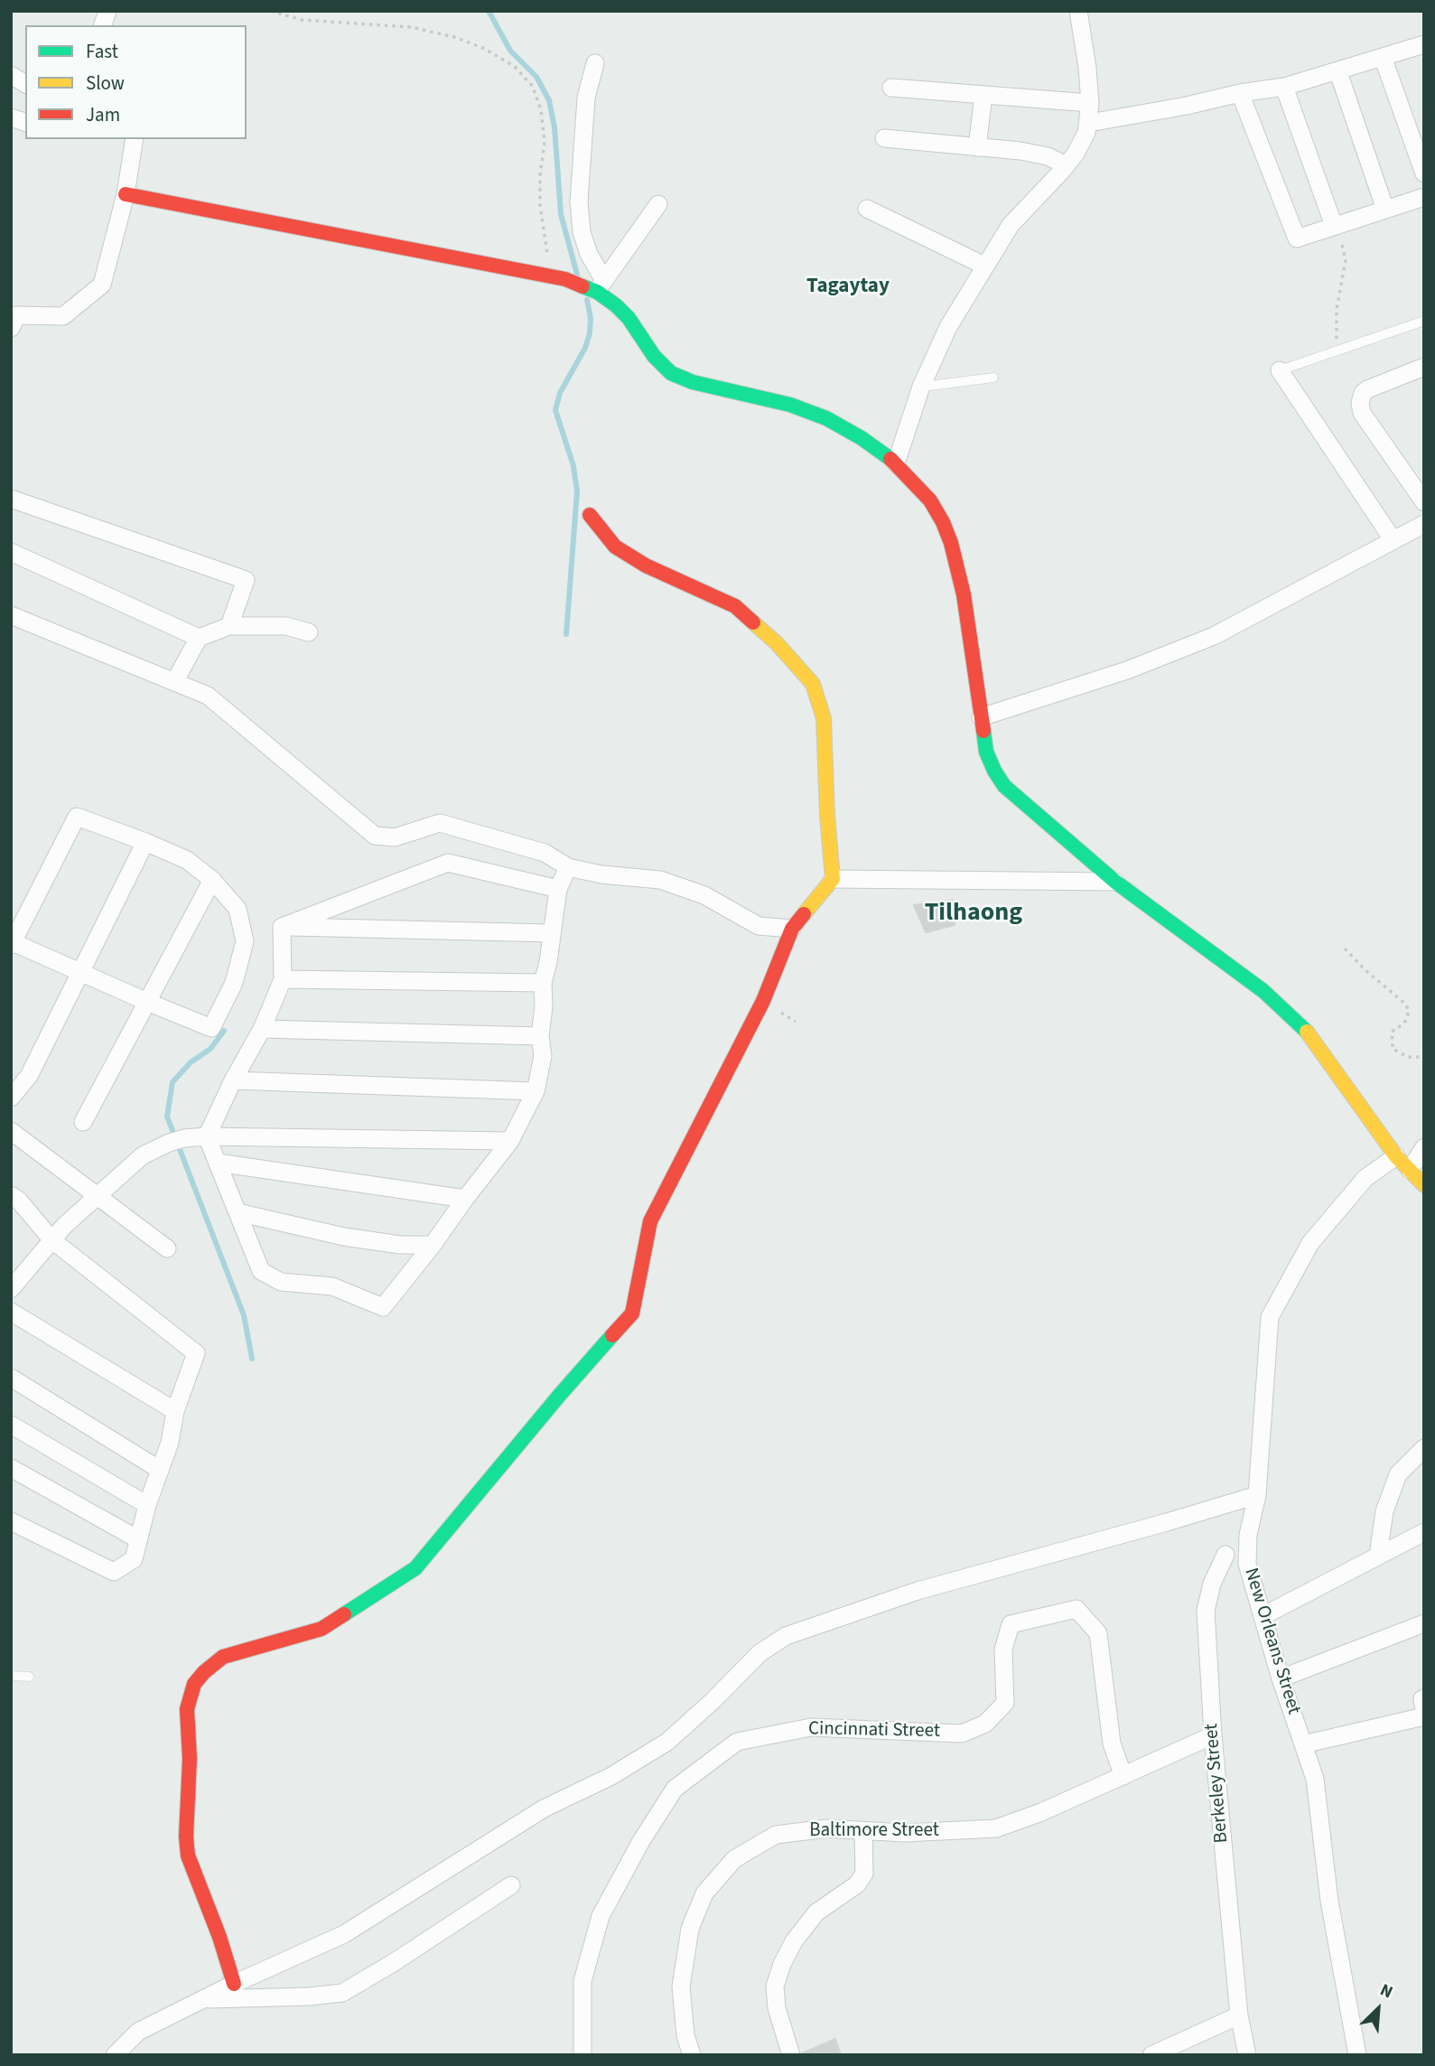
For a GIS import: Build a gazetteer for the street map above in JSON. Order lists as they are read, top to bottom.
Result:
{
  "streets": {
    "street": [
      "New Orleans Street",
      "Cincinnati Street",
      "Berkeley Street",
      "Baltimore Street"
    ]
  },
  "crossings": [
    ["Cincinnati Street", "Baltimore Street"],
    ["Berkeley Street", "Baltimore Street"]
  ],
  "districts": ["Tagaytay", "Tilhaong"],
  "legend": ["Fast", "Slow", "Jam"],
  "north": "top right"
}
